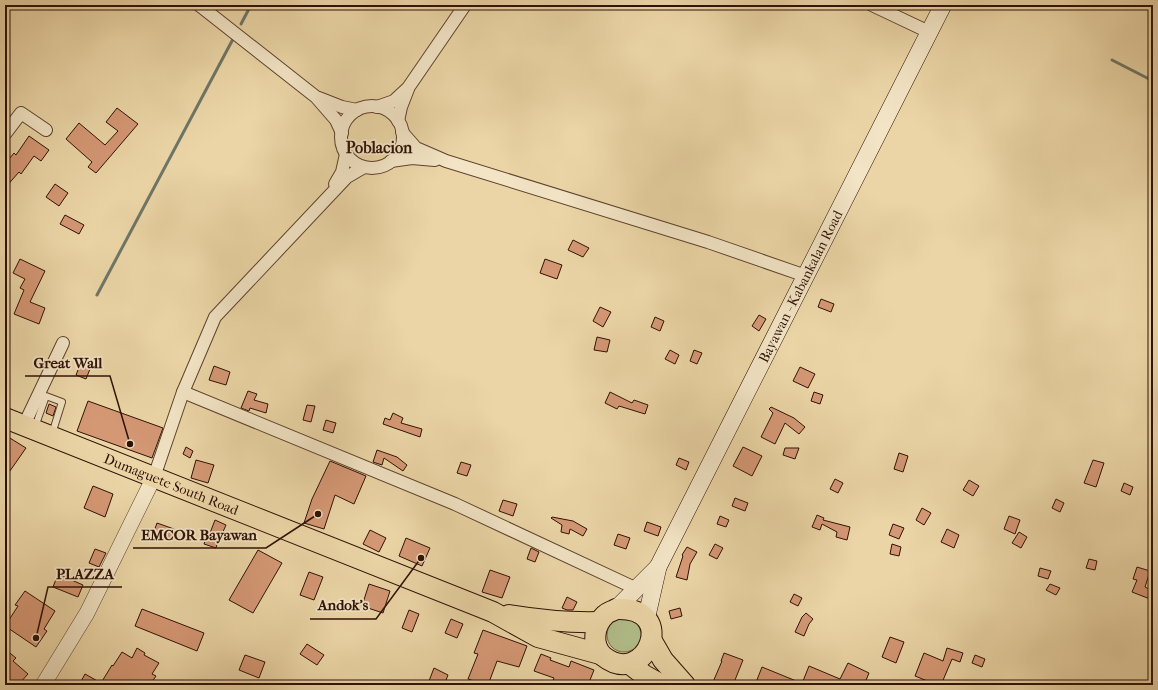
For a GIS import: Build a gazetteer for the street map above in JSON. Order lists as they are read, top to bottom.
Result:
{
  "streets": {
    "highway": ["Dumaguete South Road"],
    "main road": ["Bayawan - Kabankalan Road"]
  },
  "crossings": [
    ["Bayawan - Kabankalan Road", "Dumaguete South Road"]
  ],
  "districts": ["Poblacion"],
  "places": [
    "Great Wall",
    "EMCOR Bayawan",
    "Andok's",
    "PLAZZA"
  ]
}
